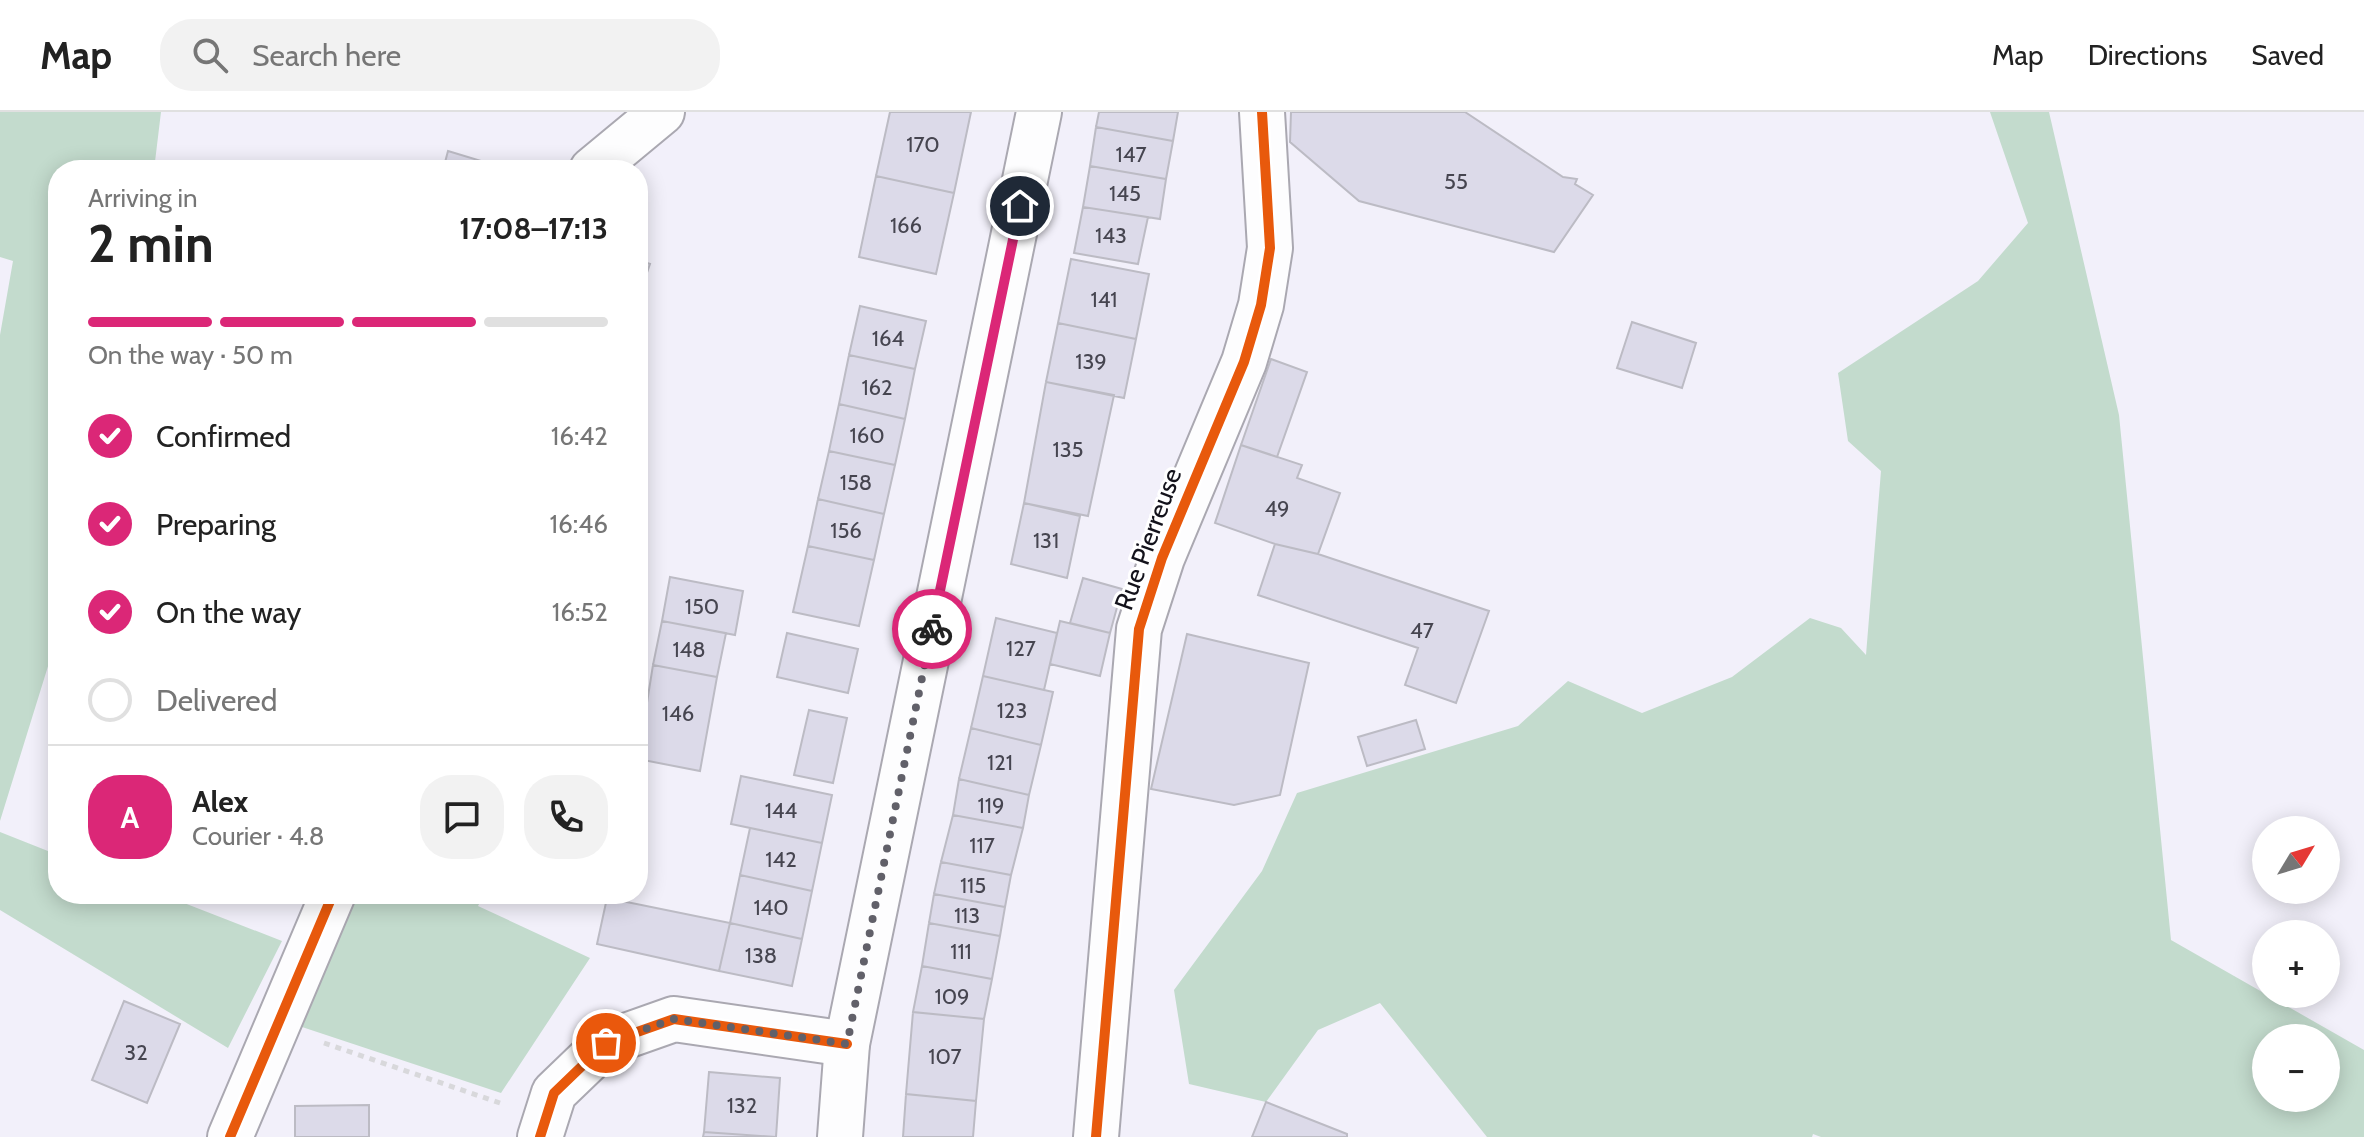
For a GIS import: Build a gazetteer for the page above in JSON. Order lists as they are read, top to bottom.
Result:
{
  "streets": {
    "street": ["Rue Pierreuse"]
  },
  "house_numbers": [
    "170",
    "147",
    "55",
    "145",
    "166",
    "143",
    "141",
    "164",
    "139",
    "162",
    "160",
    "135",
    "158",
    "49",
    "156",
    "131",
    "150",
    "47",
    "127",
    "148",
    "123",
    "146",
    "121",
    "119",
    "144",
    "117",
    "142",
    "115",
    "140",
    "113",
    "111",
    "138",
    "109",
    "32",
    "107",
    "132"
  ],
  "north": "top right",
  "page": {
    "header": "Map",
    "search": "Search here",
    "nav": ["Map", "Directions", "Saved"],
    "heading": ["2 min", "Arriving in", "17:08–17:13"],
    "panel": ["Alex", "Courier · 4.8"],
    "bar": "On the way · 50 m",
    "list": [
      ["Confirmed", "16:42"],
      ["Preparing", "16:46"],
      ["On the way", "16:52"],
      "Delivered"
    ],
    "round": "A",
    "map_buttons": ["+", "−"]
  }
}
